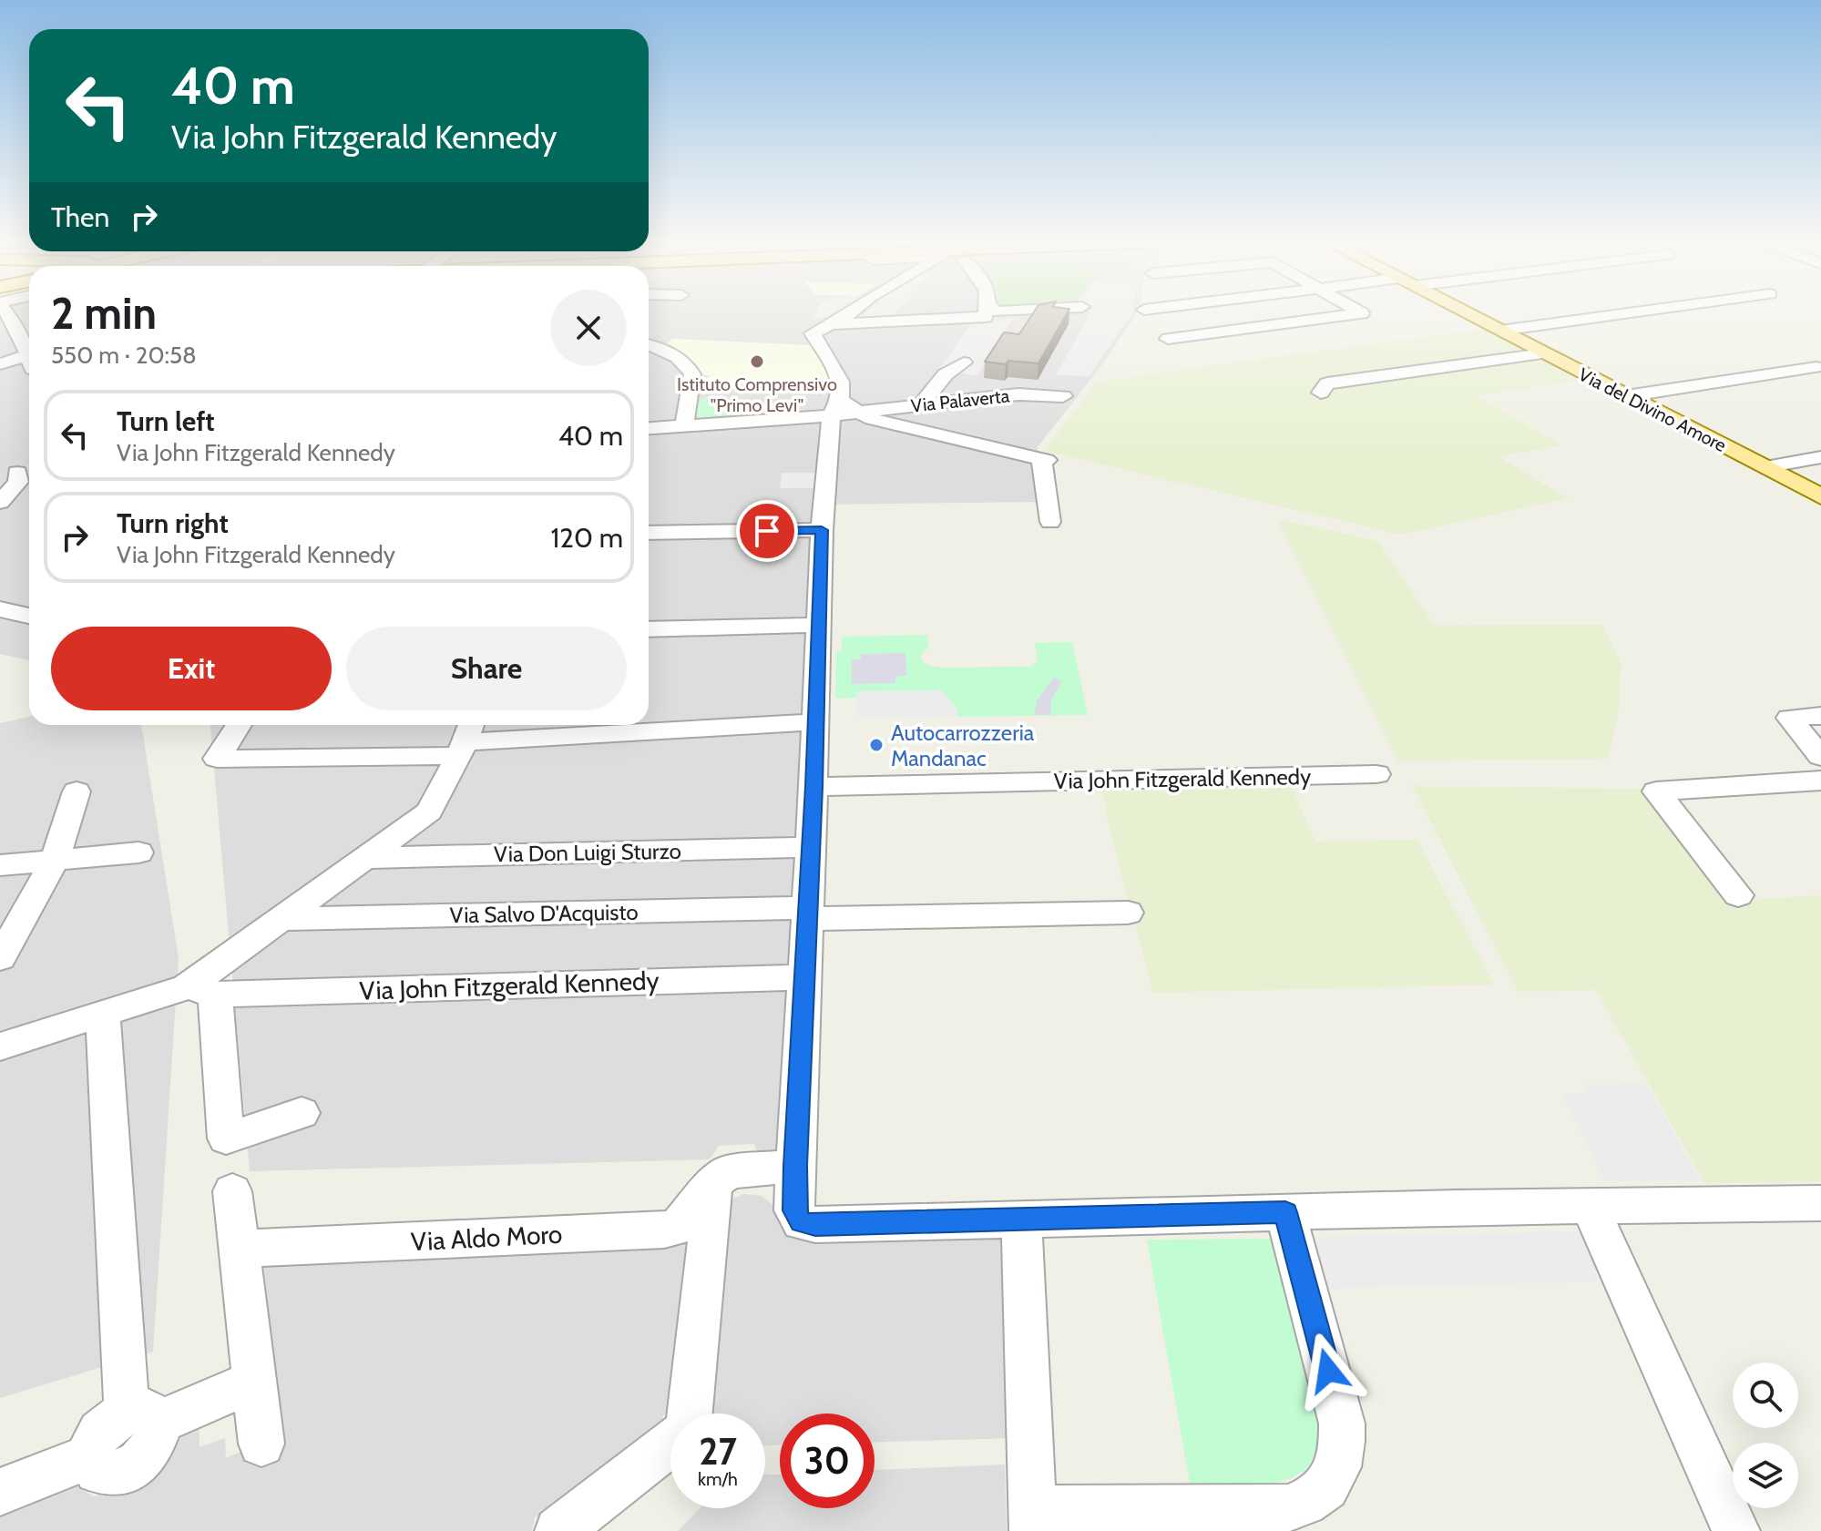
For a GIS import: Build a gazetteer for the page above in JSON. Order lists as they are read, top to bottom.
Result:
{
  "streets": {
    "main road": ["Via del Divino Amore"],
    "street": [
      "Via Palaverta",
      "Via John Fitzgerald Kennedy",
      "Via Don Luigi Sturzo",
      "Via Salvo D'Acquisto",
      "Via Aldo Moro"
    ]
  },
  "places": ["Istituto Comprensivo \"Primo Levi\"", "Autocarrozzeria Mandanac"],
  "page": {
    "turn": ["40 m", "Via John Fitzgerald Kennedy"],
    "then": "Then",
    "heading": ["2 min", "550 m · 20:58"],
    "list": [
      {
        "name": "Turn left",
        "note": "Via John Fitzgerald Kennedy",
        "value": "40 m"
      },
      {
        "name": "Turn right",
        "note": "Via John Fitzgerald Kennedy",
        "value": "120 m"
      }
    ],
    "buttons": ["Exit", "Share"],
    "speed": "27 km/h",
    "limit": "30"
  }
}
